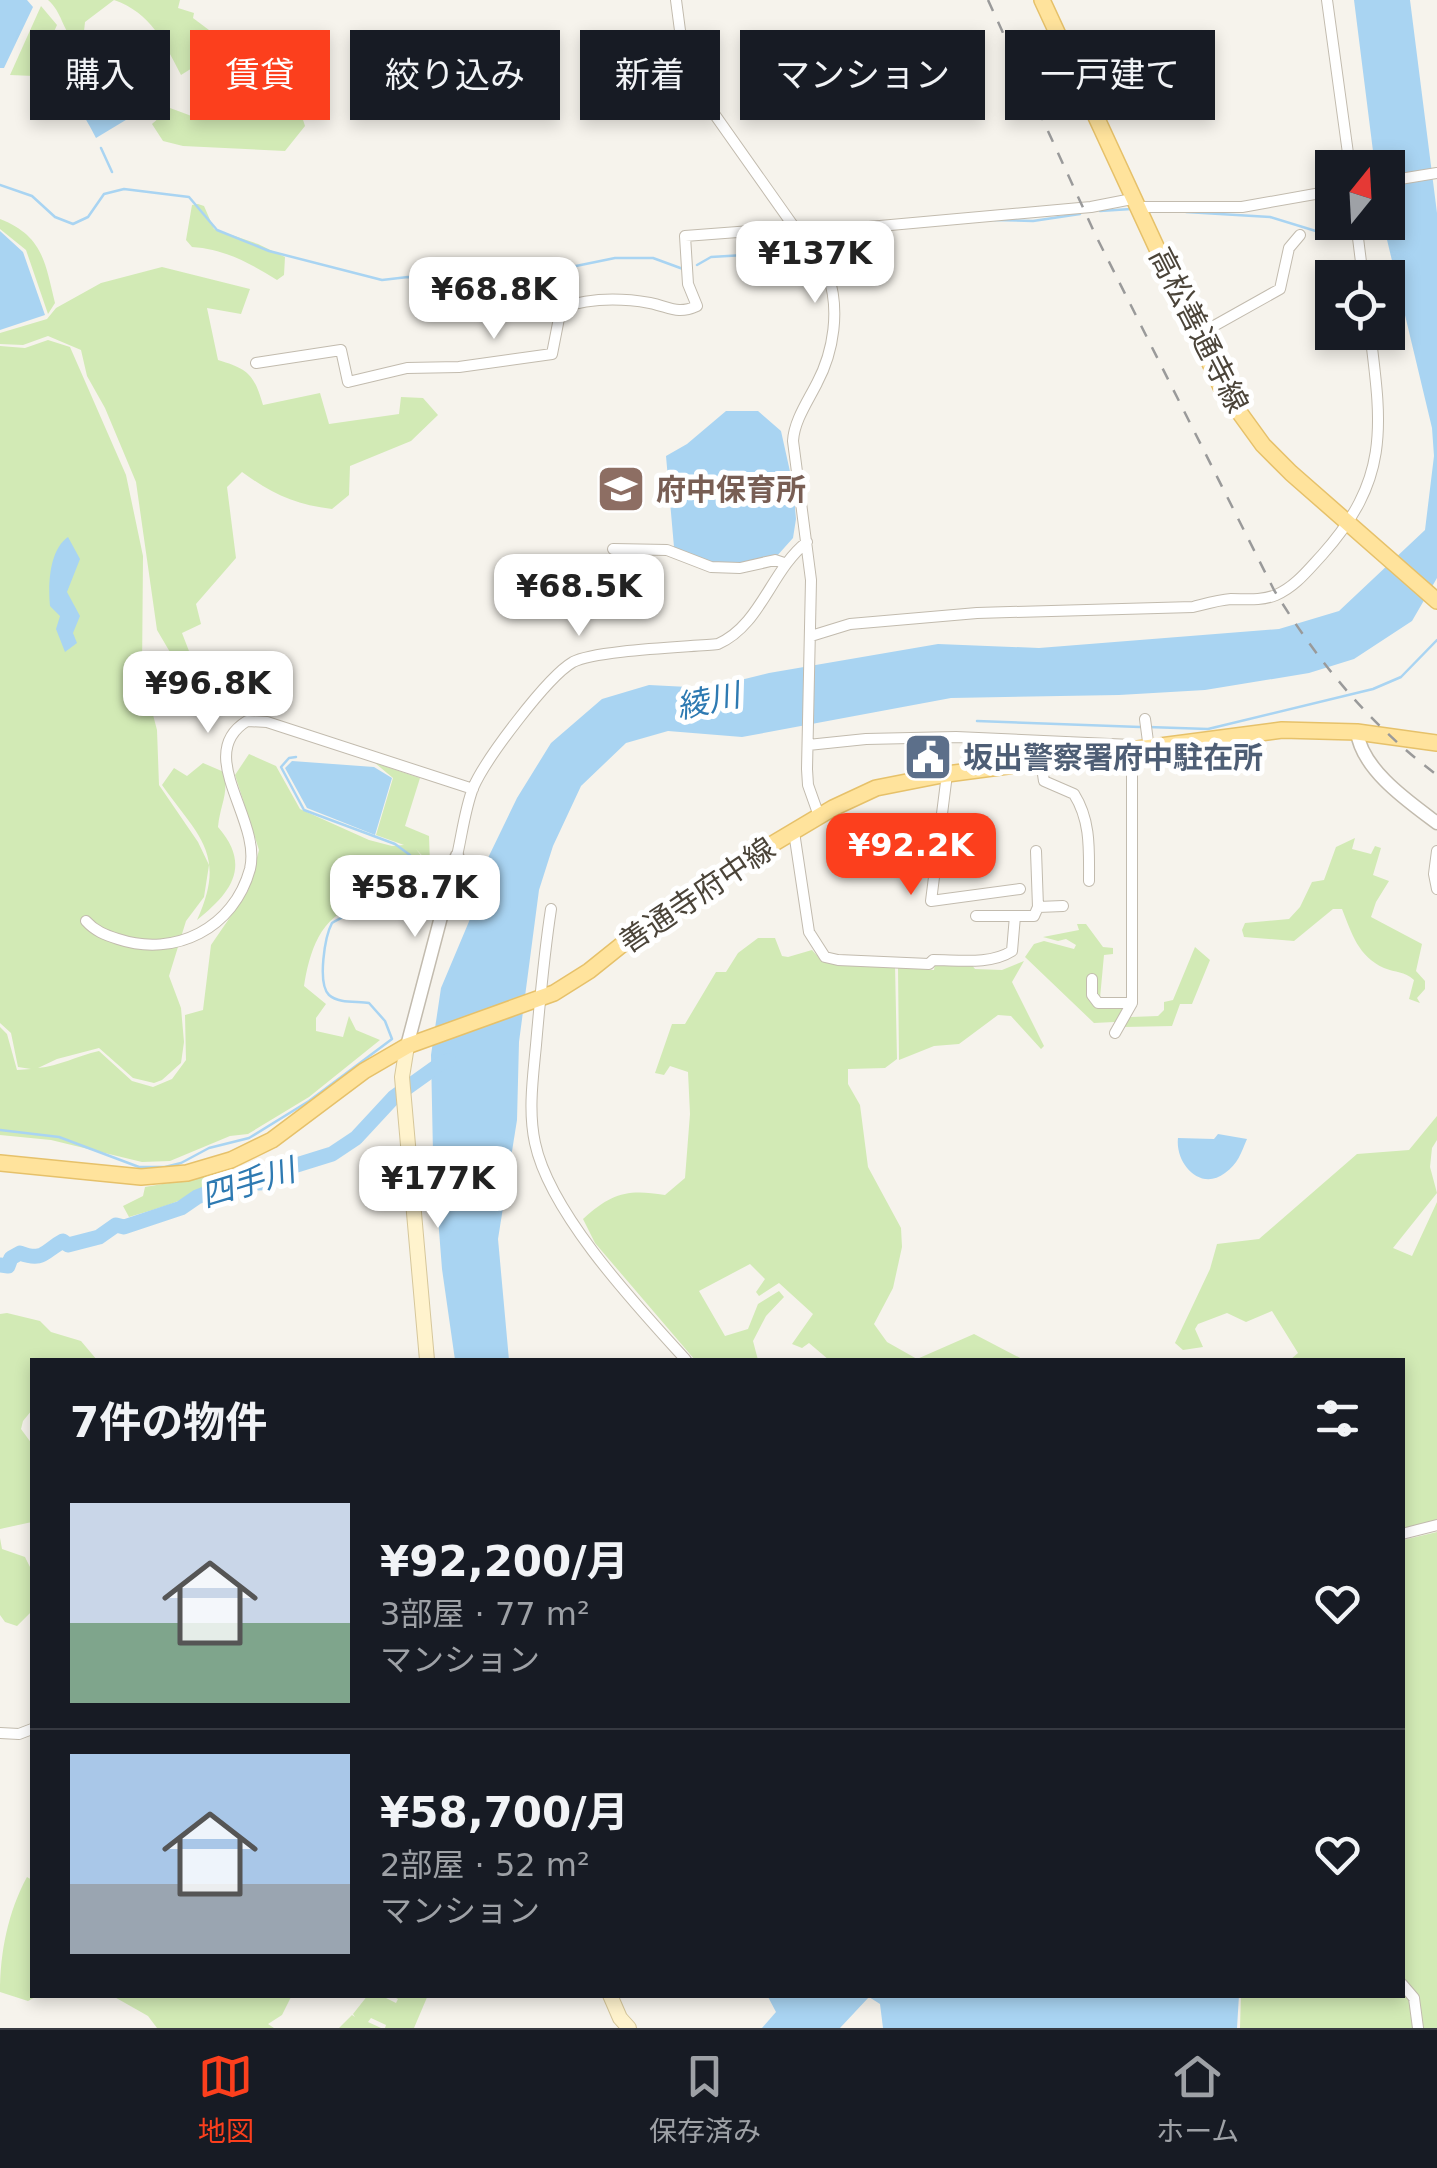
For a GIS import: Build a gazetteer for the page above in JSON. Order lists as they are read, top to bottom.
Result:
{
  "streets": {
    "main road": ["高松善通寺線", "善通寺府中線"]
  },
  "water": ["綾川", "四手川"],
  "places": {
    "school or university": ["府中保育所"],
    "public building": ["坂出警察署府中駐在所"]
  },
  "north": "top",
  "page": {
    "chip": [
      "購入",
      "賃貸",
      "絞り込み",
      "新着",
      "マンション",
      "一戸建て"
    ],
    "price": [
      "¥137K",
      "¥68.8K",
      "¥68.5K",
      "¥96.8K",
      "¥92.2K",
      "¥58.7K",
      "¥177K"
    ],
    "heading": "7件の物件",
    "list": [
      {
        "name": "¥92,200/月",
        "note": "3部屋 · 77 m² · マンション"
      },
      {
        "name": "¥58,700/月",
        "note": "2部屋 · 52 m² · マンション"
      }
    ],
    "tabs": ["地図", "保存済み", "ホーム"]
  }
}
